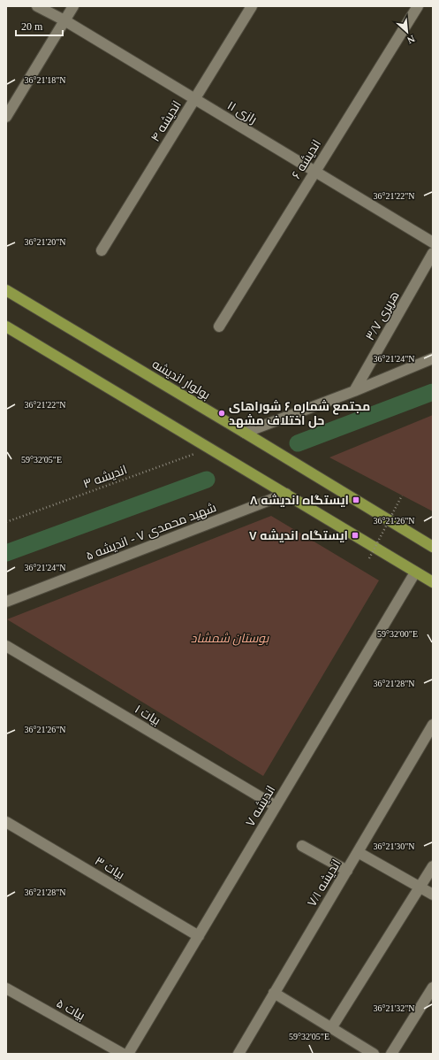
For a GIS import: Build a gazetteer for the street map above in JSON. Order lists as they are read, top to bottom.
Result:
{
  "streets": {
    "main road": ["بولوار اندیشه"],
    "street": [
      "رازی ۱۱",
      "اندیشه ۴",
      "اندیشه ۶",
      "هریری ۳/۷",
      "شهید محمدی ۷ - اندیشه ۵",
      "بیات ۱",
      "اندیشه ۷",
      "بیات ۳",
      "اندیشه ۷/۱",
      "بیات ۵"
    ],
    "path": ["اندیشه ۳"]
  },
  "crossings": [
    ["رازی ۱۱", "اندیشه ۴"],
    ["رازی ۱۱", "اندیشه ۶"],
    ["بیات ۱", "اندیشه ۷"],
    ["اندیشه ۷", "بیات ۳"]
  ],
  "parks": ["بوستان شمشاد"],
  "places": {
    "other": ["مجتمع شماره ۶ شوراهای حل اختلاف مشهد"],
    "transit": ["ایستگاه اندیشه ۸", "ایستگاه اندیشه ۷"]
  },
  "scale_bar": "20 m",
  "north": "bottom right",
  "coordinates": [
    "36°21'18\"N",
    "36°21'22\"N",
    "36°21'20\"N",
    "36°21'24\"N",
    "59°32'05\"E",
    "36°21'26\"N",
    "59°32'00\"E",
    "36°21'28\"N",
    "36°21'30\"N",
    "36°21'32\"N"
  ]
}
